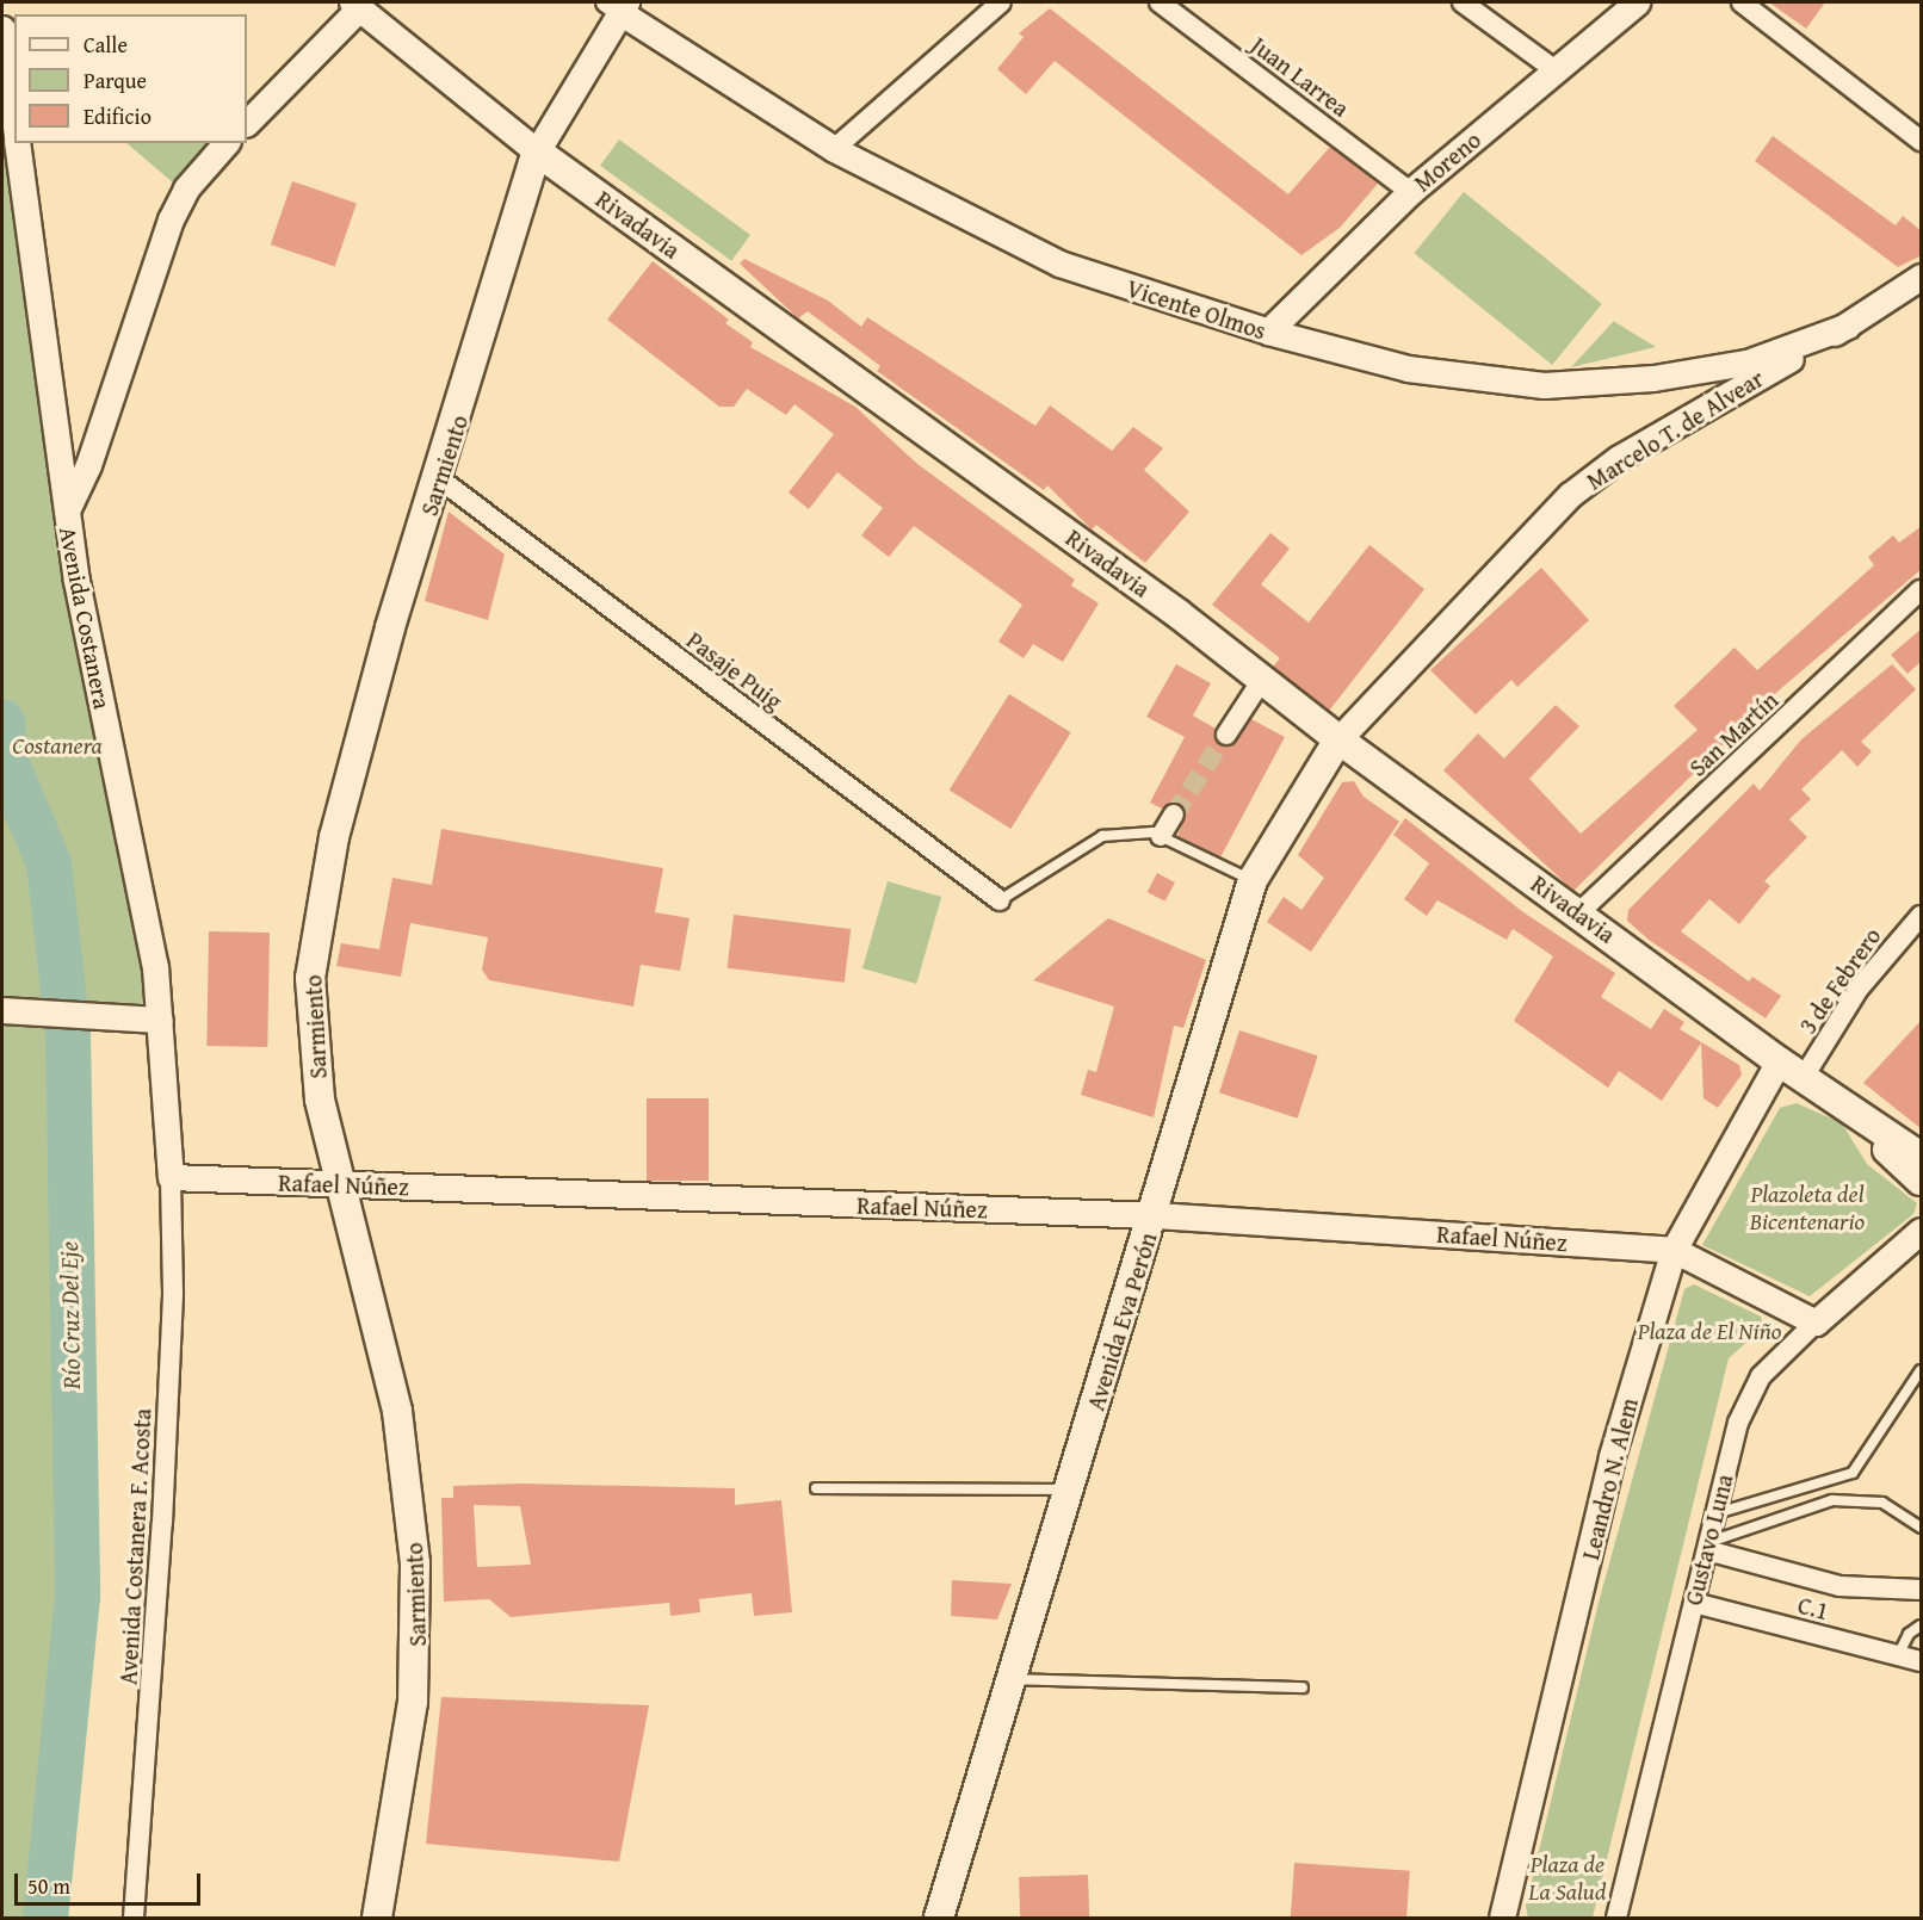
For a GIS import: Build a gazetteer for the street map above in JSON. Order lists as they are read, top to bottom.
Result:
{
  "streets": {
    "main road": ["Rivadavia", "Sarmiento", "Avenida Eva Perón"],
    "street": [
      "Juan Larrea",
      "Moreno",
      "Vicente Olmos",
      "Marcelo T. de Alvear",
      "Avenida Costanera",
      "Pasaje Puig",
      "San Martín",
      "3 de Febrero",
      "Rafael Núñez",
      "Leandro N. Alem",
      "Gustavo Luna",
      "Avenida Costanera F. Acosta",
      "C.1"
    ]
  },
  "crossings": [
    ["Juan Larrea", "Moreno"],
    ["Moreno", "Vicente Olmos"],
    ["Rivadavia", "Marcelo T. de Alvear"],
    ["Rivadavia", "Sarmiento"],
    ["Rivadavia", "San Martín"],
    ["Rivadavia", "3 de Febrero"],
    ["Rivadavia", "Avenida Eva Perón"],
    ["Rivadavia", "Leandro N. Alem"],
    ["Vicente Olmos", "Marcelo T. de Alvear"],
    ["Marcelo T. de Alvear", "Avenida Eva Perón"],
    ["Sarmiento", "Pasaje Puig"],
    ["Sarmiento", "Rafael Núñez"],
    ["Avenida Costanera", "Rafael Núñez"],
    ["Avenida Costanera", "Avenida Costanera F. Acosta"],
    ["Rafael Núñez", "Avenida Eva Perón"],
    ["Rafael Núñez", "Leandro N. Alem"],
    ["Rafael Núñez", "Avenida Costanera F. Acosta"],
    ["Gustavo Luna", "C.1"]
  ],
  "water": ["Río Cruz Del Eje"],
  "parks": [
    "Costanera",
    "Plazoleta del Bicentenario",
    "Plaza de El Niño",
    "Plaza de La Salud"
  ],
  "legend": ["Calle", "Parque", "Edificio"],
  "scale_bar": "50 m"
}
